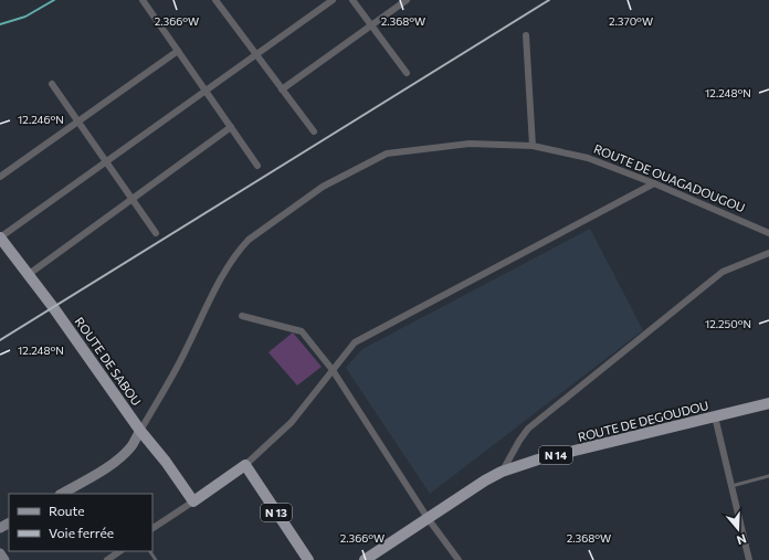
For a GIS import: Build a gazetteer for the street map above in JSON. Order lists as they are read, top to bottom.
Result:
{
  "streets": {
    "main road": [
      "ROUTE DE OUAGADOUGOU",
      "ROUTE DE SABOU",
      "ROUTE DE DEGOUDOU",
      "N 14",
      "N 13"
    ]
  },
  "crossings": [
    ["ROUTE DE OUAGADOUGOU", "ROUTE DE SABOU"]
  ],
  "legend": ["Route", "Voie ferrée"],
  "north": "bottom",
  "coordinates": [
    "2.370°W",
    "2.366°W",
    "2.368°W",
    "12.248°N",
    "12.246°N",
    "12.250°N"
  ]
}
